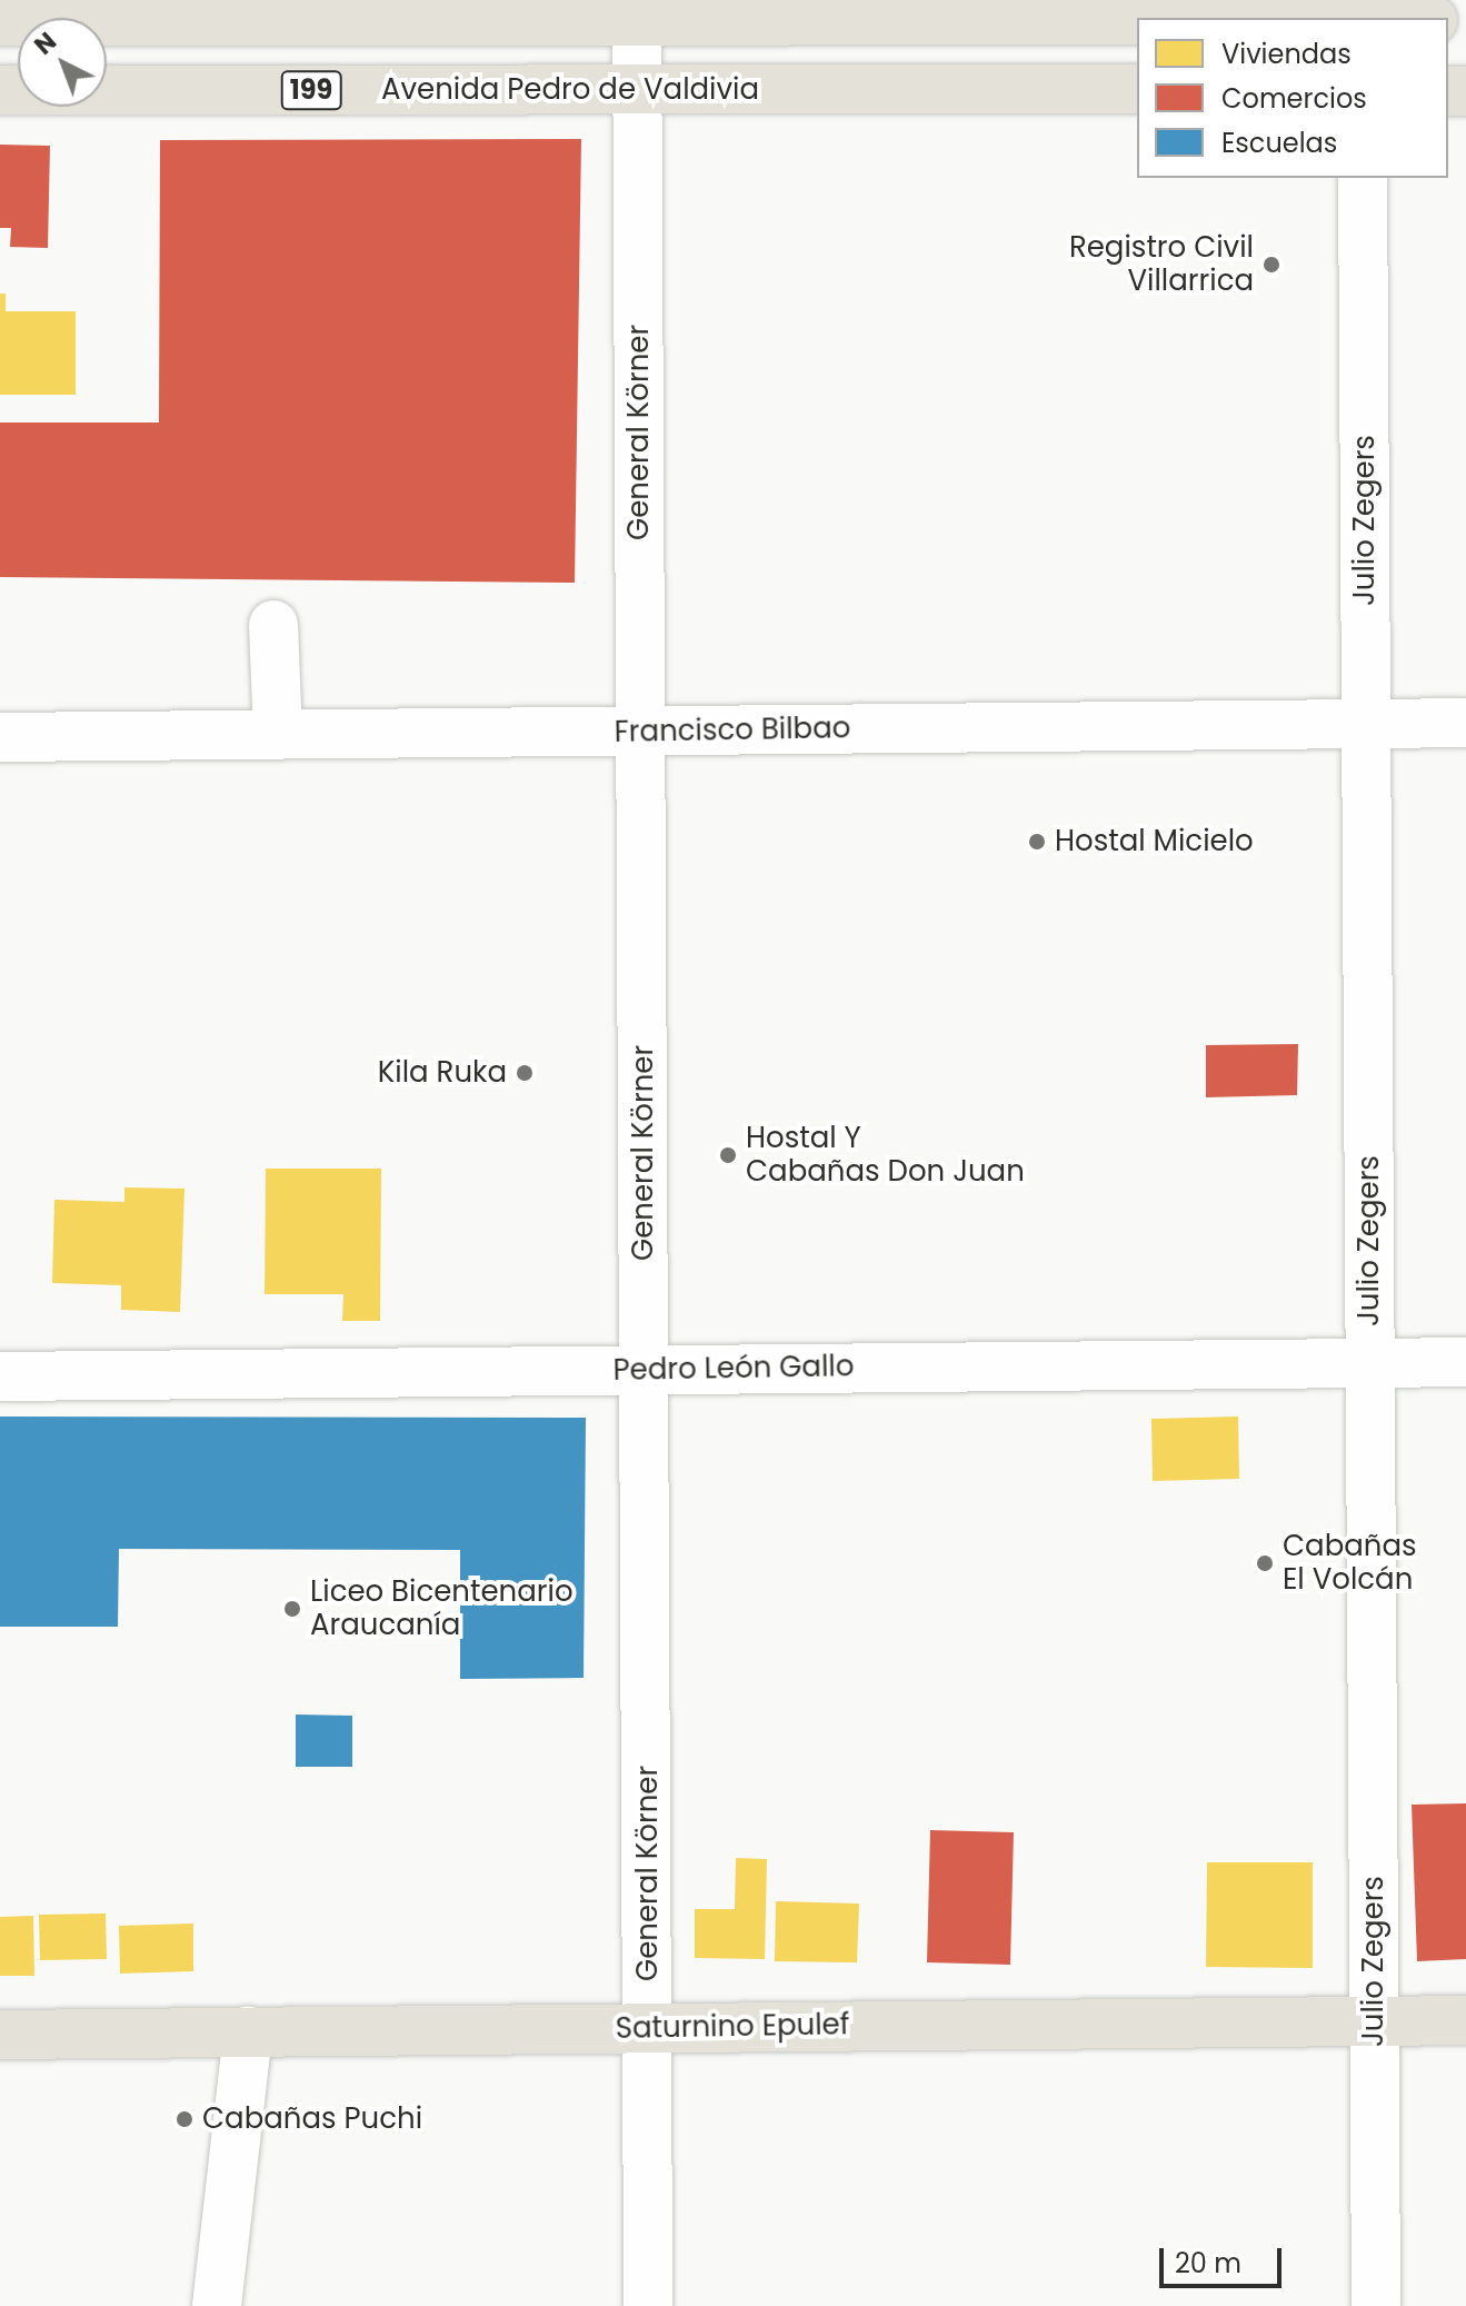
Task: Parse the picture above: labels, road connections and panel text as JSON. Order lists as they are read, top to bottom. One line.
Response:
{"streets":{"main road":["199","Avenida Pedro de Valdivia","Saturnino Epulef"],"street":["General Körner","Julio Zegers","Francisco Bilbao","Pedro León Gallo"]},"crossings":[["Avenida Pedro de Valdivia","General Körner"],["General Körner","Francisco Bilbao"],["General Körner","Pedro León Gallo"],["General Körner","Saturnino Epulef"],["Julio Zegers","Francisco Bilbao"],["Julio Zegers","Pedro León Gallo"],["Julio Zegers","Saturnino Epulef"]],"places":["Registro Civil Villarrica","Hostal Micielo","Kila Ruka","Hostal Y Cabañas Don Juan","Cabañas El Volcán","Liceo Bicentenario Araucanía","Cabañas Puchi"],"legend":["Viviendas","Comercios","Escuelas"],"scale_bar":"20 m","north":"top left"}
